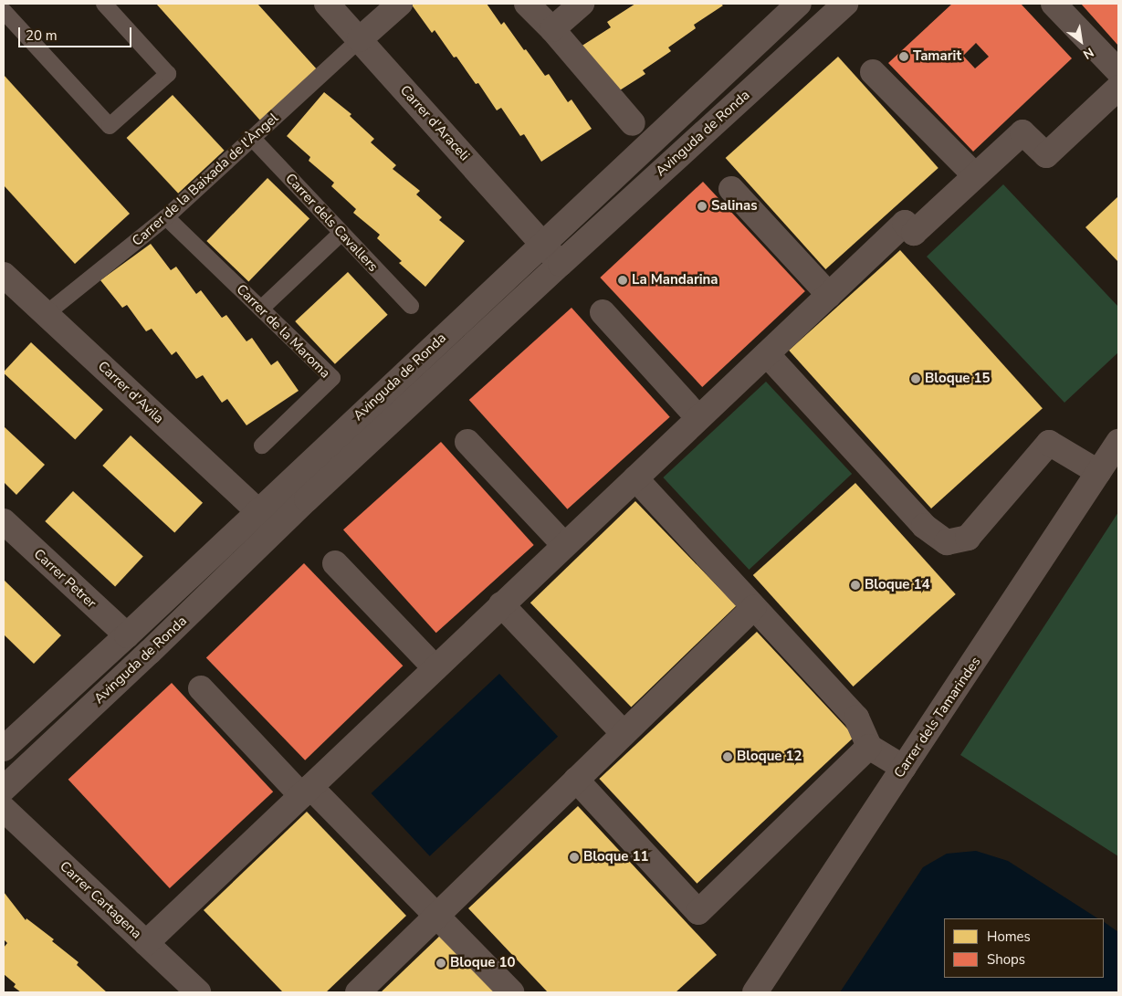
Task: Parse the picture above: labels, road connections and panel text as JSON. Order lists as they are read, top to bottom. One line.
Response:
{"streets":{"street":["Carrer d'Araceli","Avinguda de Ronda","Carrer d'Avila","Carrer Petrer","Carrer dels Tamarindes","Carrer Cartagena"],"lane":["Carrer de la Baixada de l'Àngel","Carrer dels Cavallers","Carrer de la Maroma"]},"crossings":[["Carrer d'Araceli","Avinguda de Ronda"],["Carrer d'Araceli","Carrer de la Baixada de l'Àngel"],["Avinguda de Ronda","Carrer d'Avila"],["Avinguda de Ronda","Carrer Petrer"],["Carrer de la Baixada de l'Àngel","Carrer dels Cavallers"],["Carrer de la Baixada de l'Àngel","Carrer de la Maroma"],["Carrer de la Baixada de l'Àngel","Carrer d'Avila"]],"places":["Tamarit","Salinas","La Mandarina","Bloque 15","Bloque 14","Bloque 12","Bloque 11","Bloque 10"],"legend":["Homes","Shops"],"scale_bar":"20 m","north":"bottom right"}
